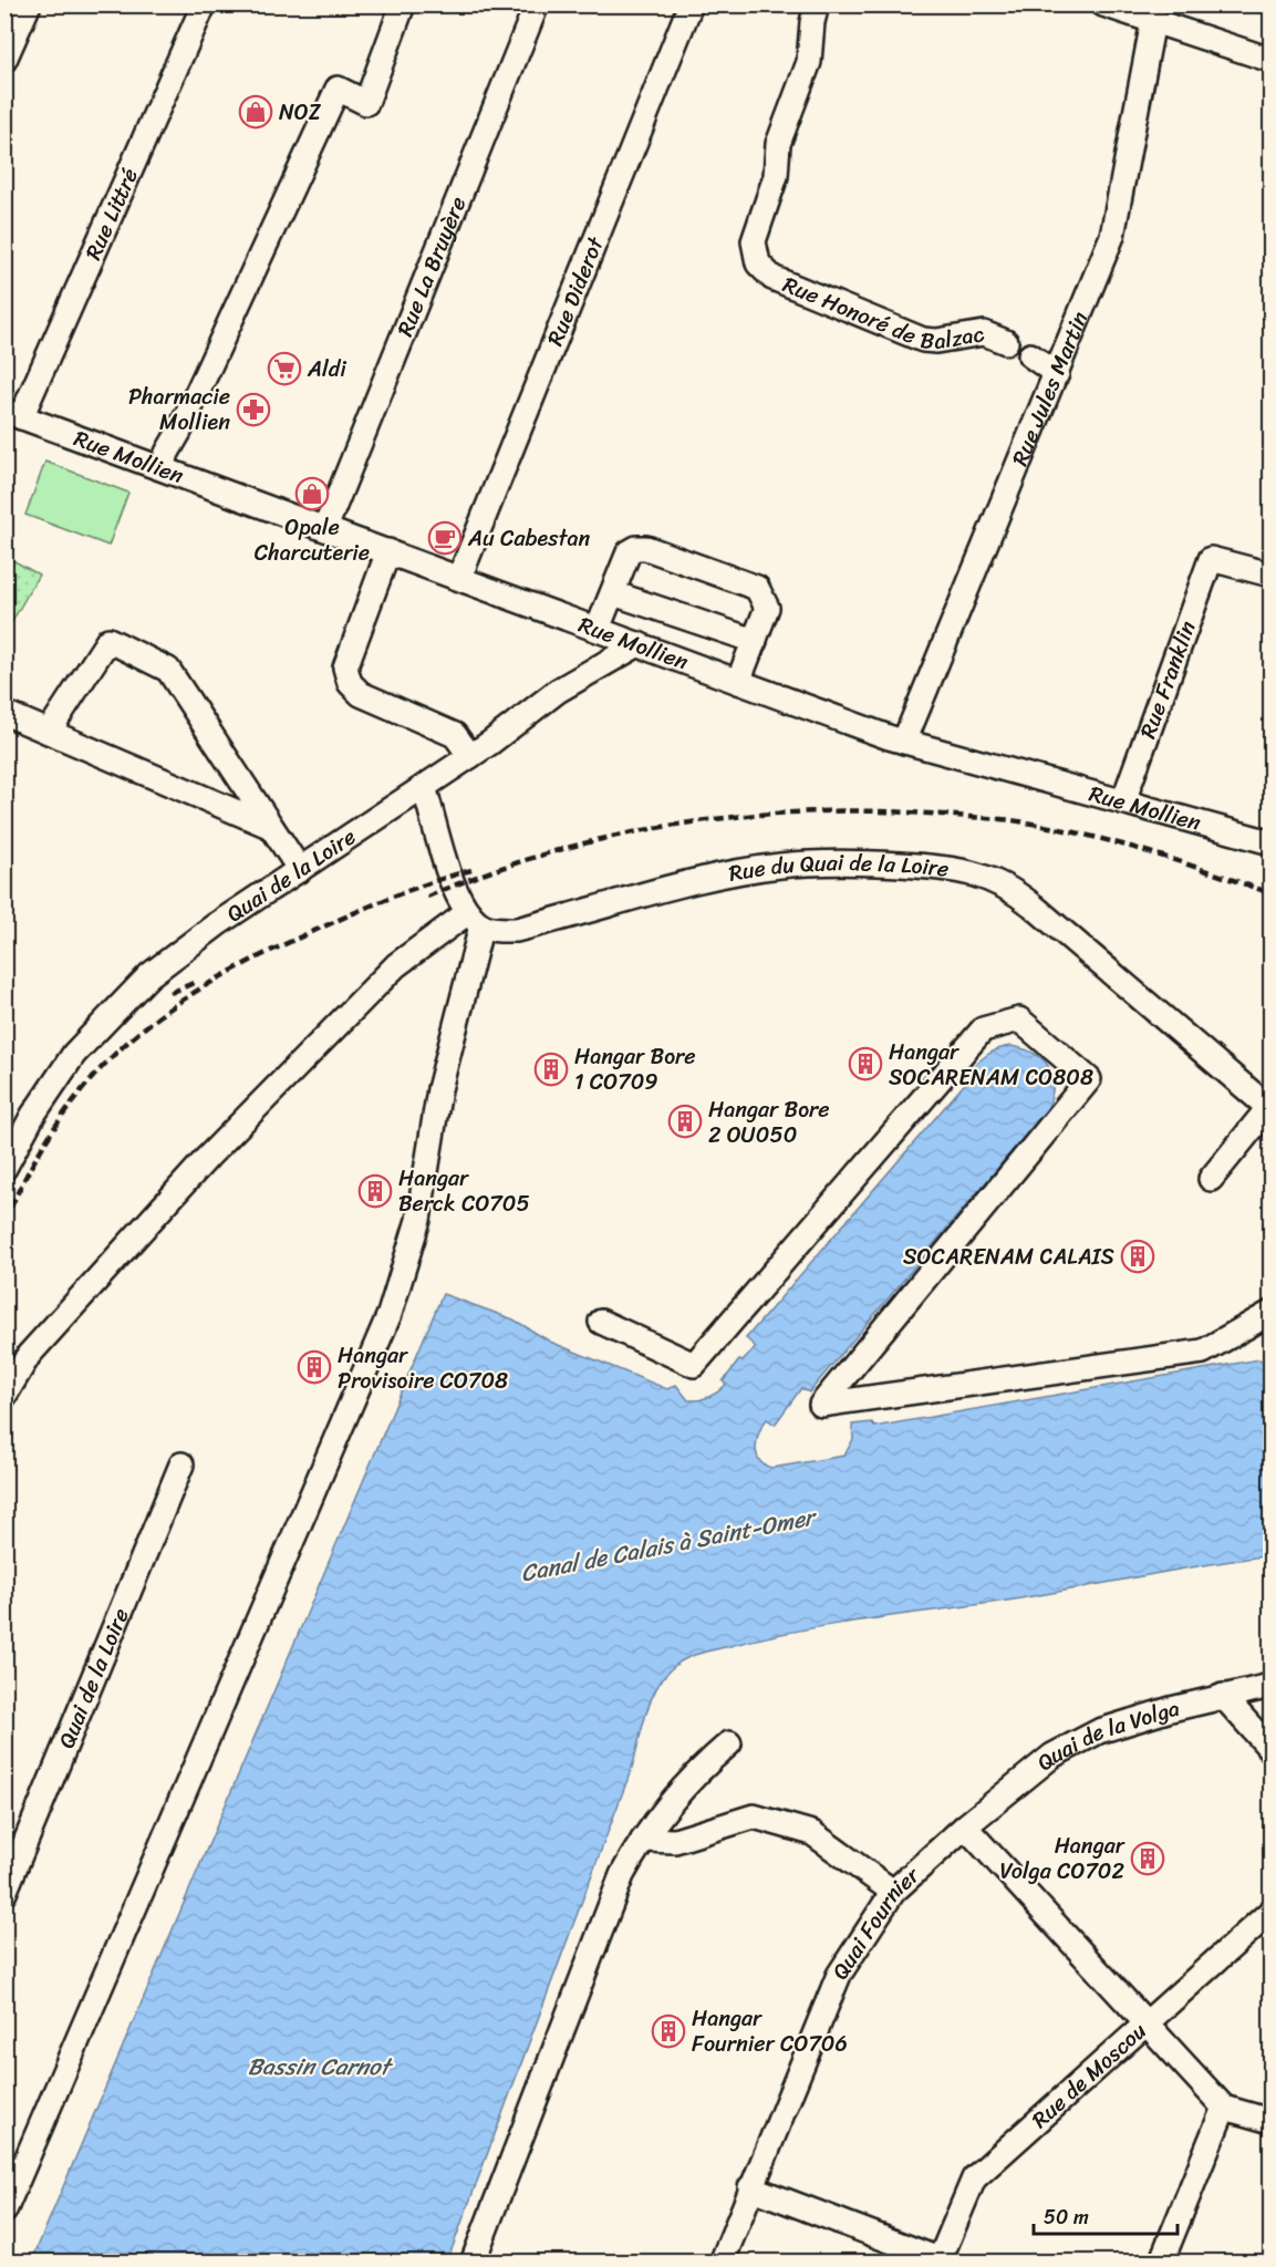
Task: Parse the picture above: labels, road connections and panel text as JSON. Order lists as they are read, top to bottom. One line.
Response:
{"streets":{"street":["Rue Littré","Rue La Bruyère","Rue Diderot","Rue Honoré de Balzac","Rue Jules Martin","Rue Mollien","Rue Franklin","Rue du Quai de la Loire","Quai de la Loire","Quai de la Volga","Quai Fournier","Rue de Moscou"]},"crossings":[["Rue Littré","Rue Mollien"],["Rue La Bruyère","Rue Mollien"],["Rue Diderot","Rue Mollien"],["Rue Jules Martin","Rue Mollien"],["Rue Mollien","Rue Franklin"],["Rue Mollien","Quai de la Loire"],["Quai de la Volga","Quai Fournier"]],"water":["Canal de Calais à Saint-Omer","Bassin Carnot"],"places":{"shop":["NOZ","Opale Charcuterie"],"supermarket":["Aldi"],"pharmacy":["Pharmacie Mollien"],"cafe":["Au Cabestan"],"building":["Hangar SOCARENAM CO808","Hangar Bore 1 CO709","Hangar Bore 2 OU050","Hangar Berck CO705","SOCARENAM CALAIS","Hangar Provisoire CO708","Hangar Volga CO702","Hangar Fournier CO706"]},"scale_bar":"50 m"}
